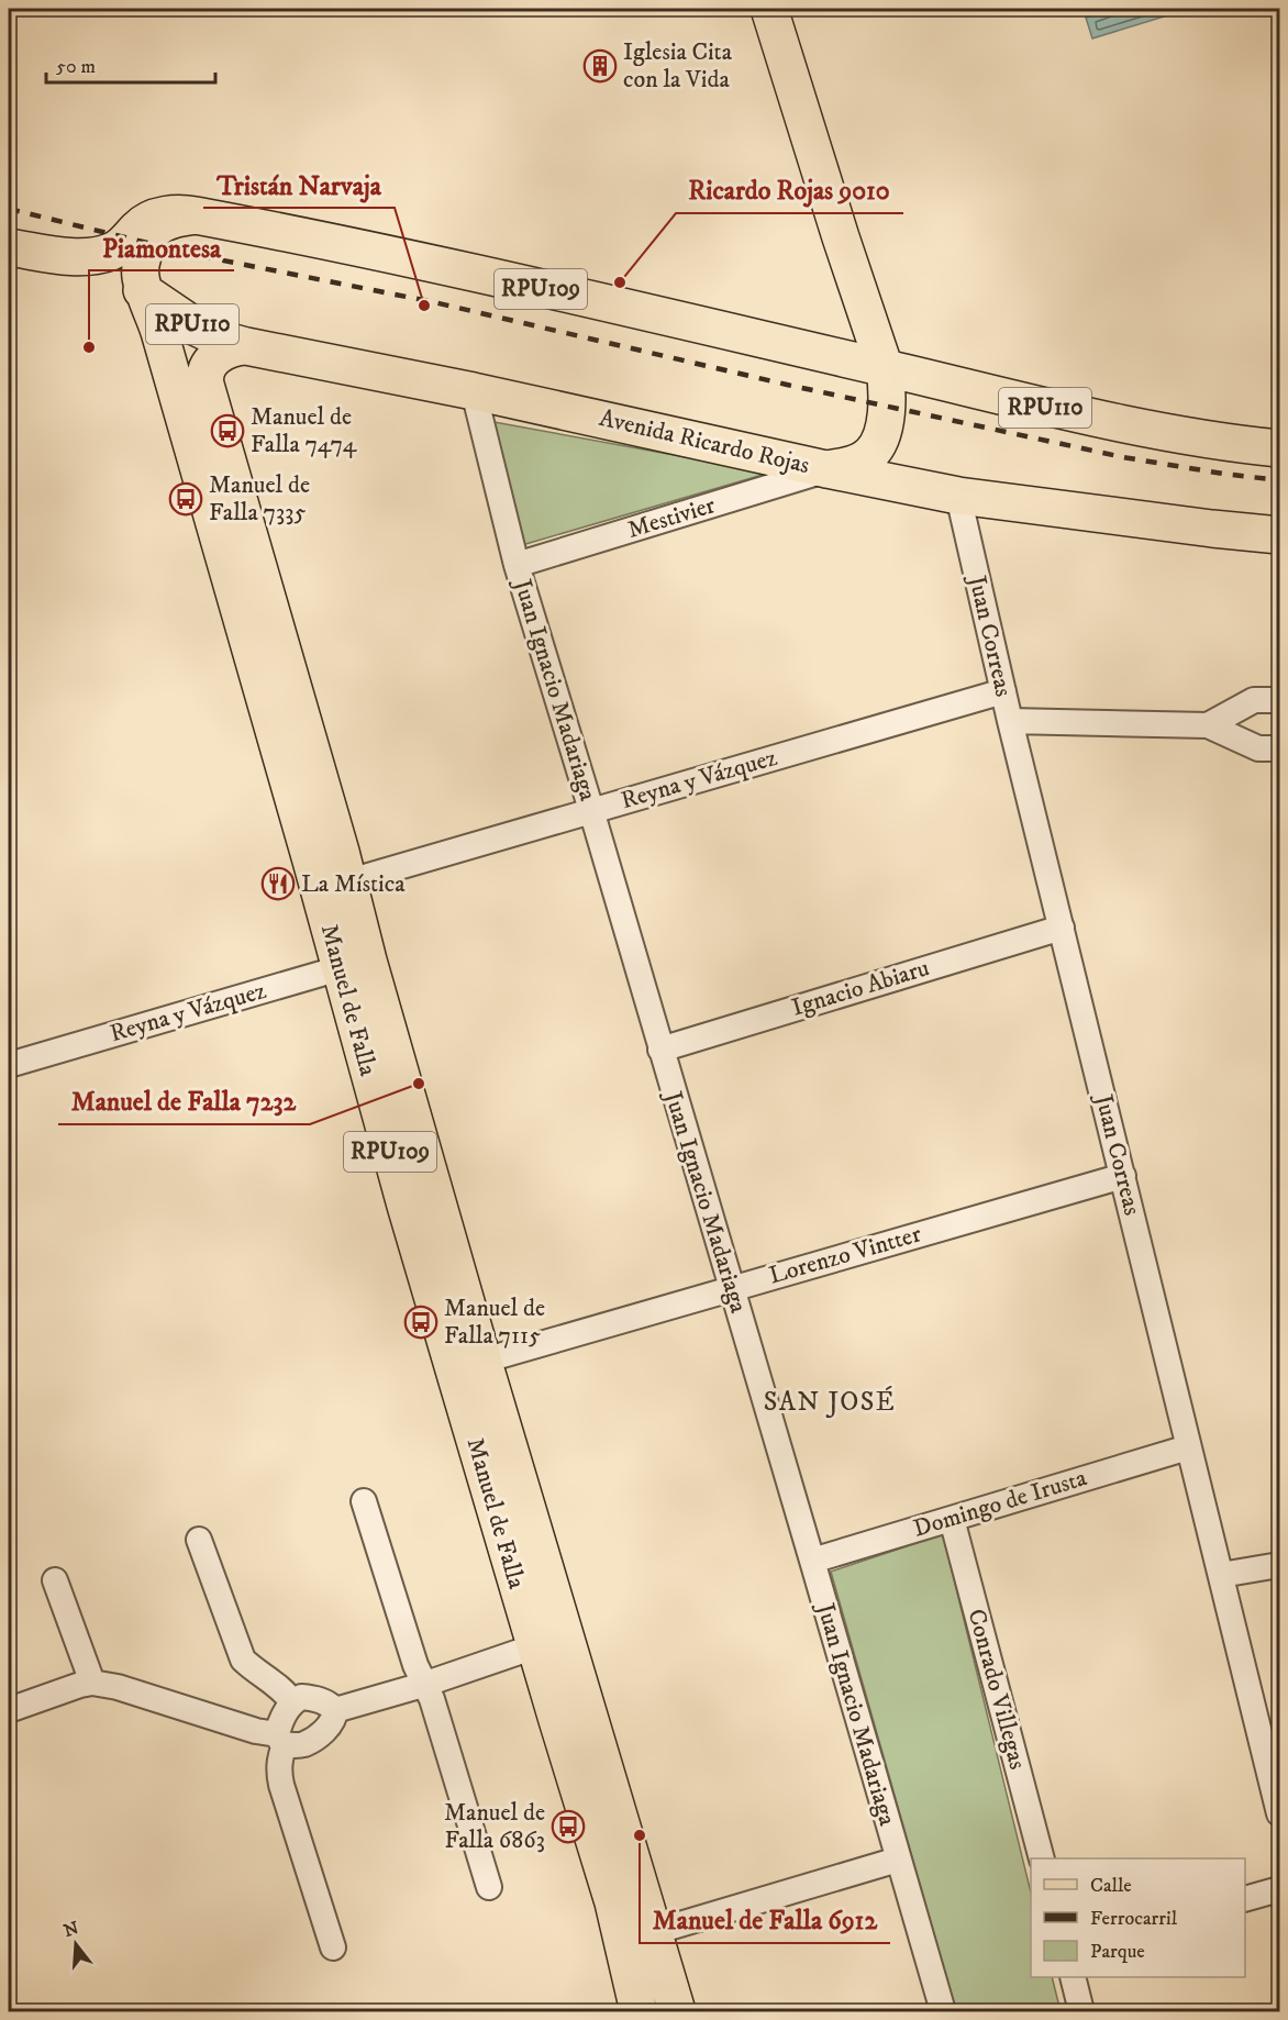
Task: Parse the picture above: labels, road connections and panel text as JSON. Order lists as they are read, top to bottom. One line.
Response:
{"streets":{"main road":["RPU109","RPU110","Avenida Ricardo Rojas","Manuel de Falla"],"street":["Mestivier","Juan Correas","Juan Ignacio Madariaga","Reyna y Vázquez","Ignacio Abiaru","Lorenzo Vintter","Domingo de Irusta","Conrado Villegas"]},"crossings":[["Avenida Ricardo Rojas","Mestivier"],["Avenida Ricardo Rojas","Juan Correas"],["Avenida Ricardo Rojas","Juan Ignacio Madariaga"],["Avenida Ricardo Rojas","Manuel de Falla"],["Mestivier","Juan Ignacio Madariaga"],["Juan Correas","Reyna y Vázquez"],["Juan Correas","Ignacio Abiaru"],["Juan Correas","Lorenzo Vintter"],["Juan Correas","Domingo de Irusta"],["Juan Ignacio Madariaga","Reyna y Vázquez"],["Juan Ignacio Madariaga","Ignacio Abiaru"],["Juan Ignacio Madariaga","Lorenzo Vintter"],["Juan Ignacio Madariaga","Domingo de Irusta"],["Reyna y Vázquez","Manuel de Falla"],["Manuel de Falla","Lorenzo Vintter"],["Domingo de Irusta","Conrado Villegas"]],"districts":["SAN JOSÉ"],"places":{"building":["Iglesia Cita con la Vida"],"other":["Ricardo Rojas 9010","Tristán Narvaja","Piamontesa","Manuel de Falla 7232","Manuel de Falla 6912"],"bus stop":["Manuel de Falla 7474","Manuel de Falla 7335","Manuel de Falla 7115","Manuel de Falla 6863"],"restaurant":["La Mística"]},"legend":["Calle","Ferrocarril","Parque"],"scale_bar":"50 m","north":"top"}
